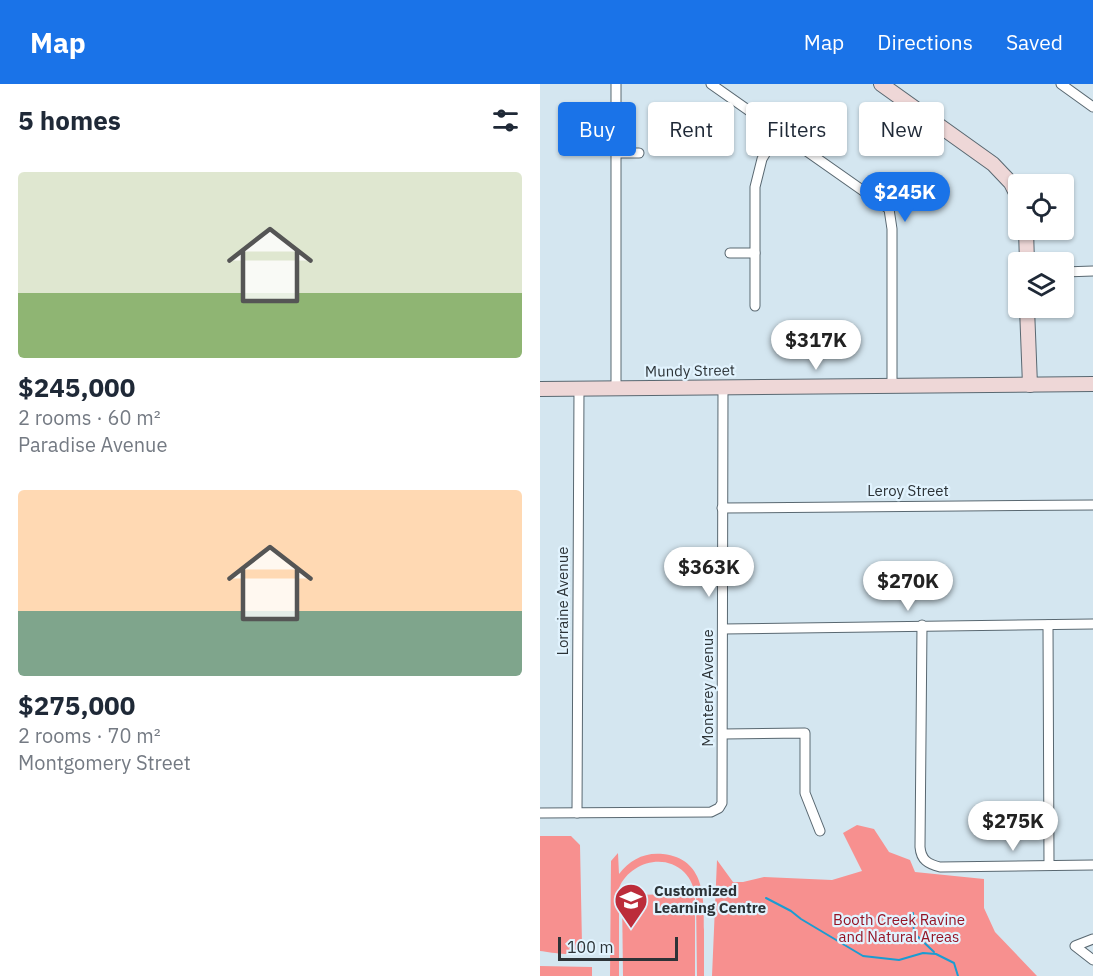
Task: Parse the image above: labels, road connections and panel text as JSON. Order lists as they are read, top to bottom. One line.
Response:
{"streets":{"street":["Mundy Street","Leroy Street","Lorraine Avenue","Monterey Avenue"]},"crossings":[["Mundy Street","Lorraine Avenue"],["Mundy Street","Monterey Avenue"],["Leroy Street","Monterey Avenue"],["Lorraine Avenue","Monterey Avenue"]],"parks":["Booth Creek Ravine and Natural Areas"],"places":{"school or university":["Customized Learning Centre"]},"scale_bar":"100 m","page":{"header":"Map","nav":["Map","Directions","Saved"],"heading":"5 homes","chip":["Buy","Rent","Filters","New"],"list":[{"name":"$245,000","note":"2 rooms · 60 m² · Paradise Avenue"},{"name":"$275,000","note":"2 rooms · 70 m² · Montgomery Street"}],"price":["$245K","$317K","$363K","$270K","$275K"],"scale":"100 m"}}
